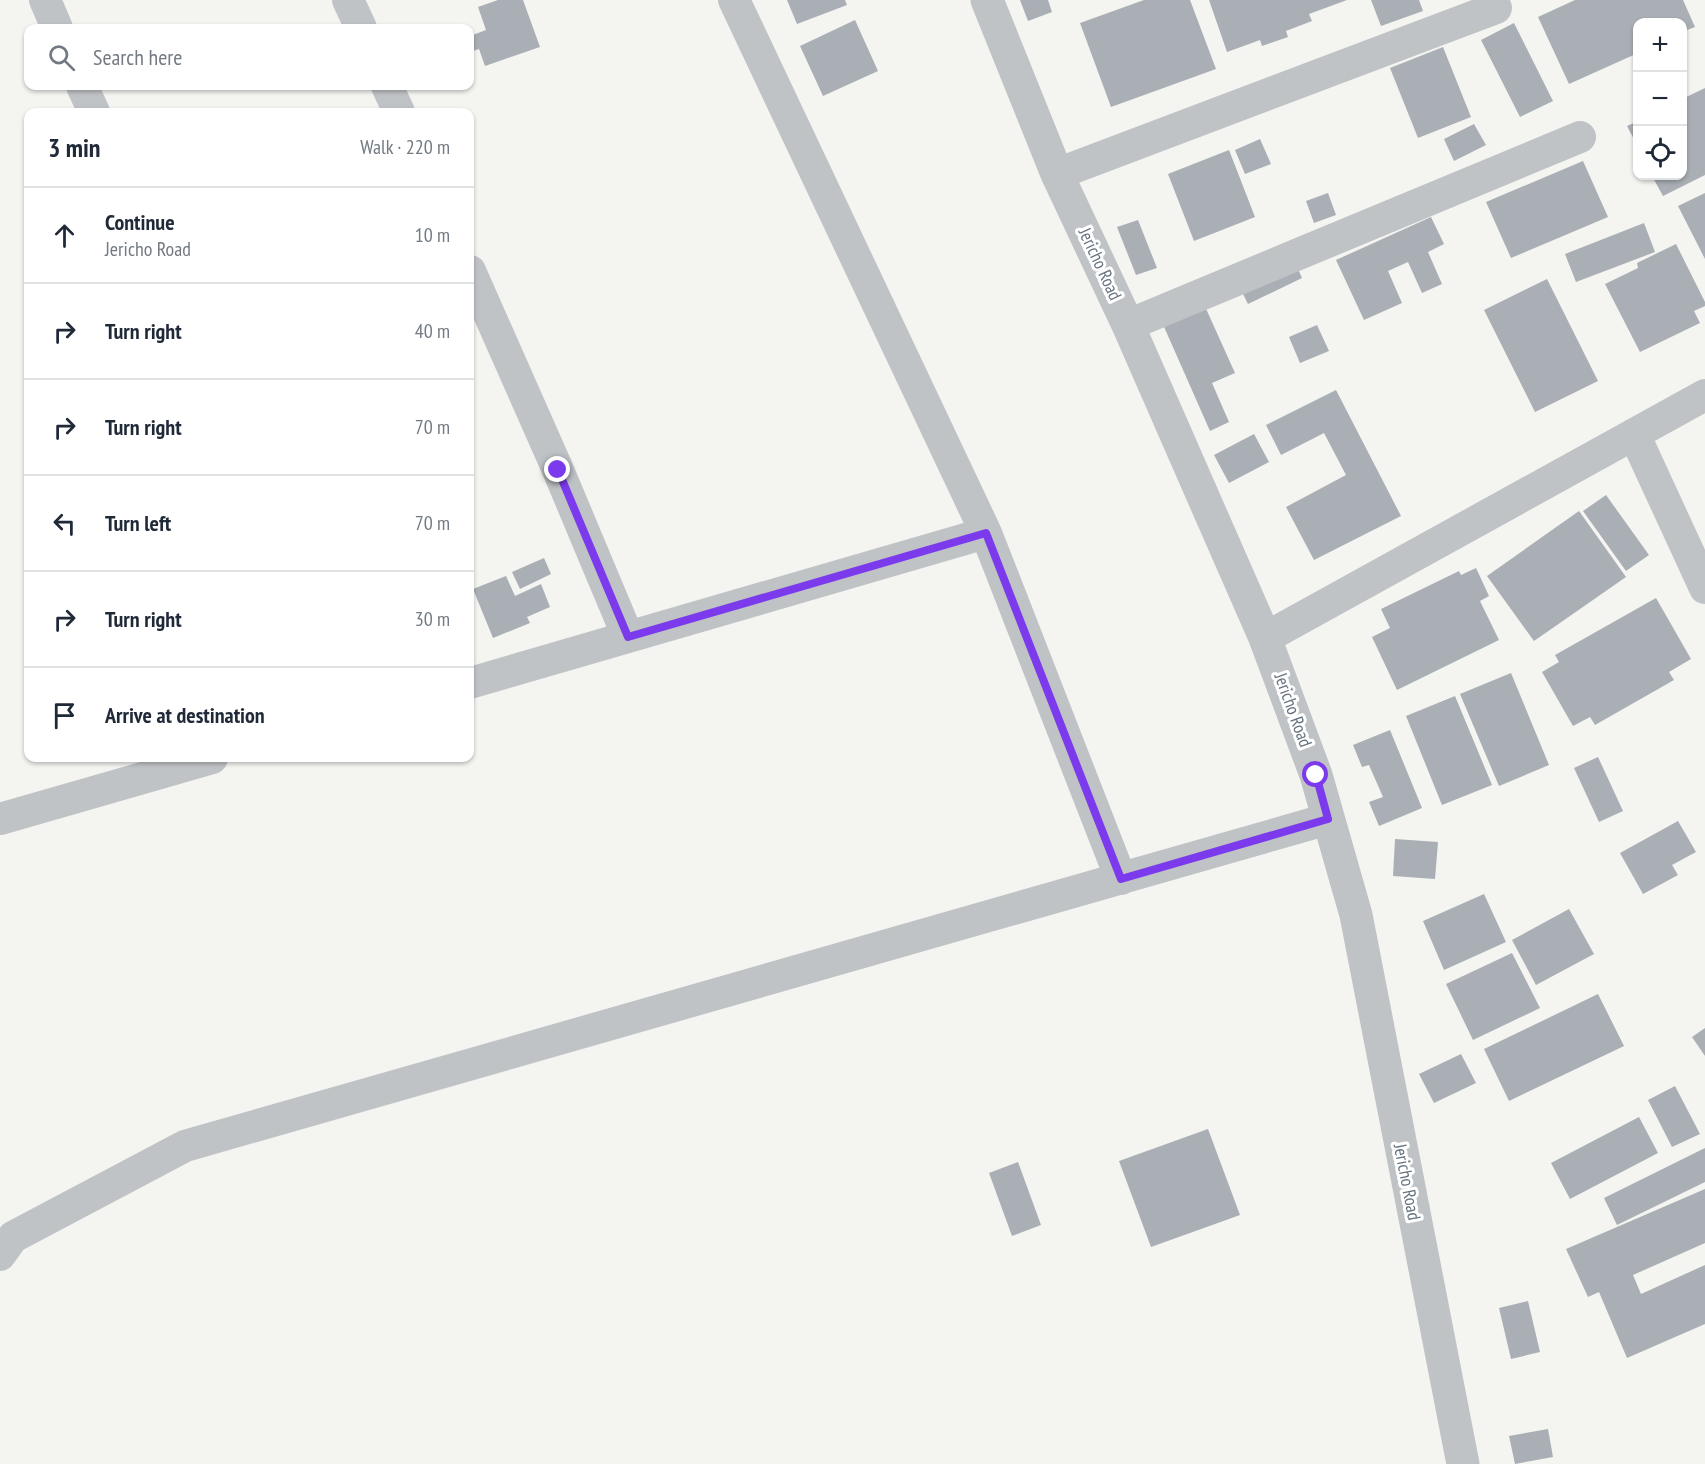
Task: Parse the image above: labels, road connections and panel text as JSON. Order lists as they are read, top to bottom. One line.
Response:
{"streets":{"street":["Jericho Road"]},"page":{"map_buttons":["+","−"],"search":"Search here","heading":["3 min","Walk · 220 m"],"list":[["Continue","Jericho Road","10 m"],["Turn right","40 m"],["Turn right","70 m"],["Turn left","70 m"],["Turn right","30 m"],"Arrive at destination"]}}
